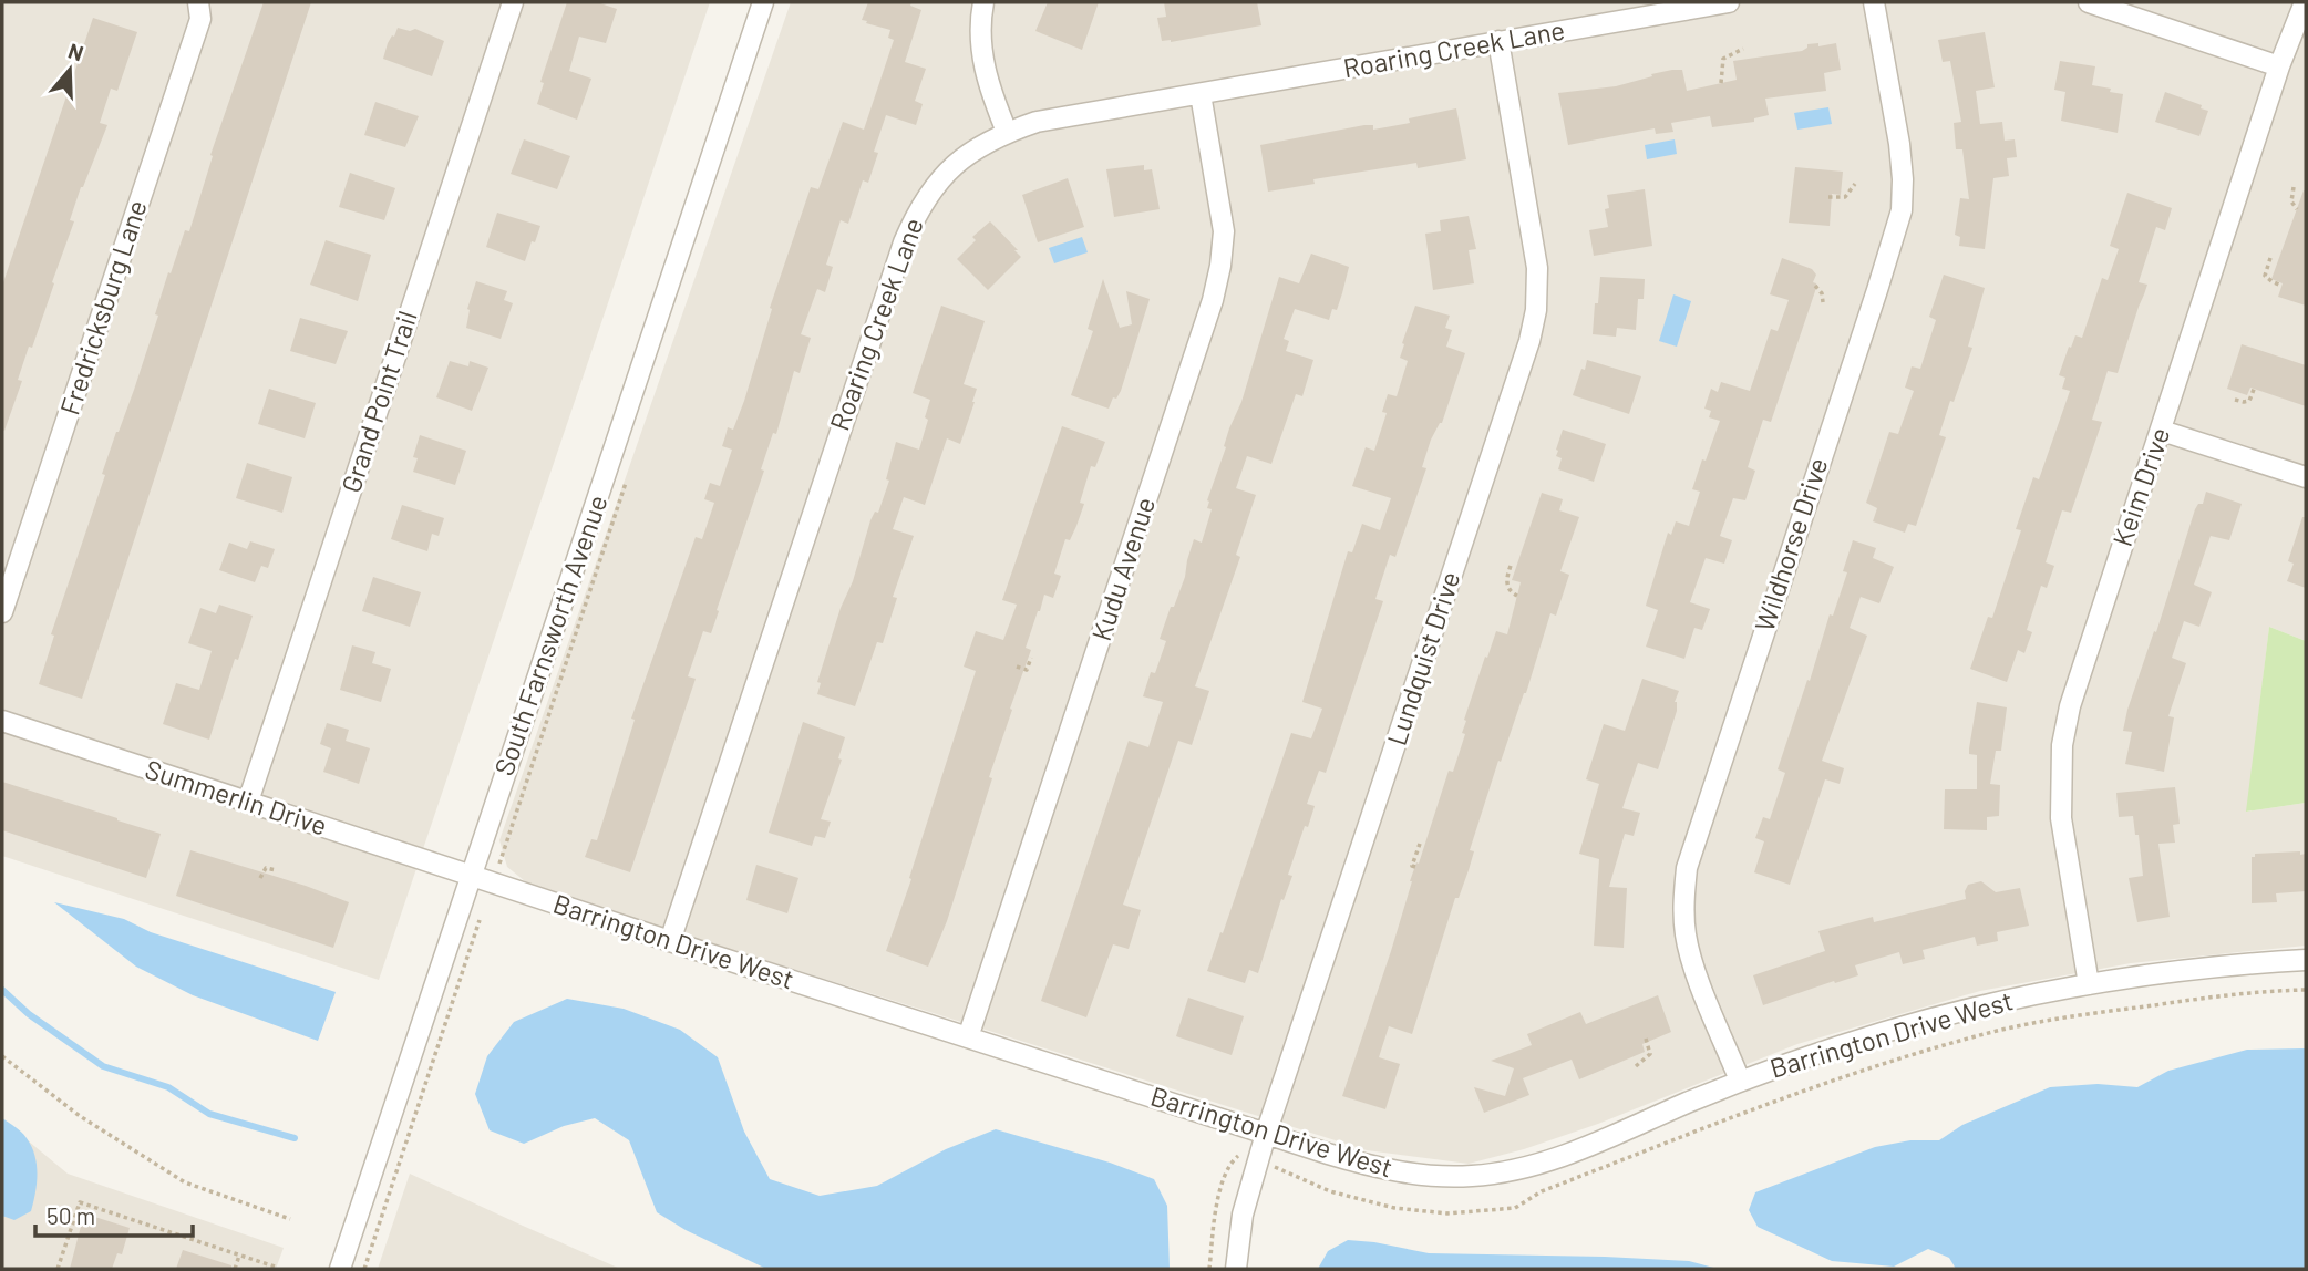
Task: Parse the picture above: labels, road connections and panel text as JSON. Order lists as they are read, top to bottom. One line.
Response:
{"streets":{"street":["Roaring Creek Lane","Fredricksburg Lane","Grand Point Trail","Keim Drive","Wildhorse Drive","Kudu Avenue","South Farnsworth Avenue","Lundquist Drive","Summerlin Drive","Barrington Drive West"]},"crossings":[["Roaring Creek Lane","Kudu Avenue"],["Roaring Creek Lane","Lundquist Drive"],["Roaring Creek Lane","Barrington Drive West"],["Grand Point Trail","Summerlin Drive"],["Keim Drive","Barrington Drive West"],["Wildhorse Drive","Barrington Drive West"],["Kudu Avenue","Barrington Drive West"],["South Farnsworth Avenue","Summerlin Drive"],["South Farnsworth Avenue","Barrington Drive West"],["Lundquist Drive","Barrington Drive West"],["Summerlin Drive","Barrington Drive West"]],"scale_bar":"50 m","north":"top"}
